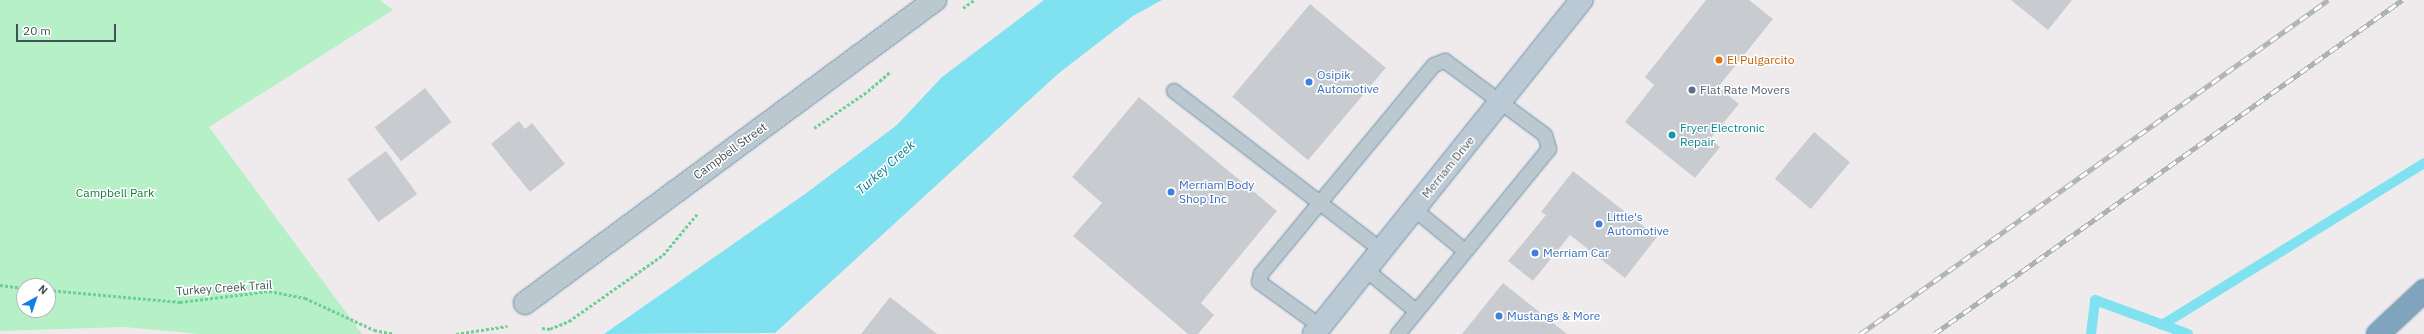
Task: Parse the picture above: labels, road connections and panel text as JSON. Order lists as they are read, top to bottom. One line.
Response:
{"streets":{"main road":["Merriam Drive"],"street":["Campbell Street"],"path":["Turkey Creek Trail"]},"water":["Turkey Creek"],"parks":["Campbell Park"],"places":["El Pulgarcito","Osipik Automotive","Flat Rate Movers","Fryer Electronic Repair","Merriam Body Shop Inc","Little's Automotive","Merriam Car","Mustangs & More"],"scale_bar":"20 m","north":"top right"}
